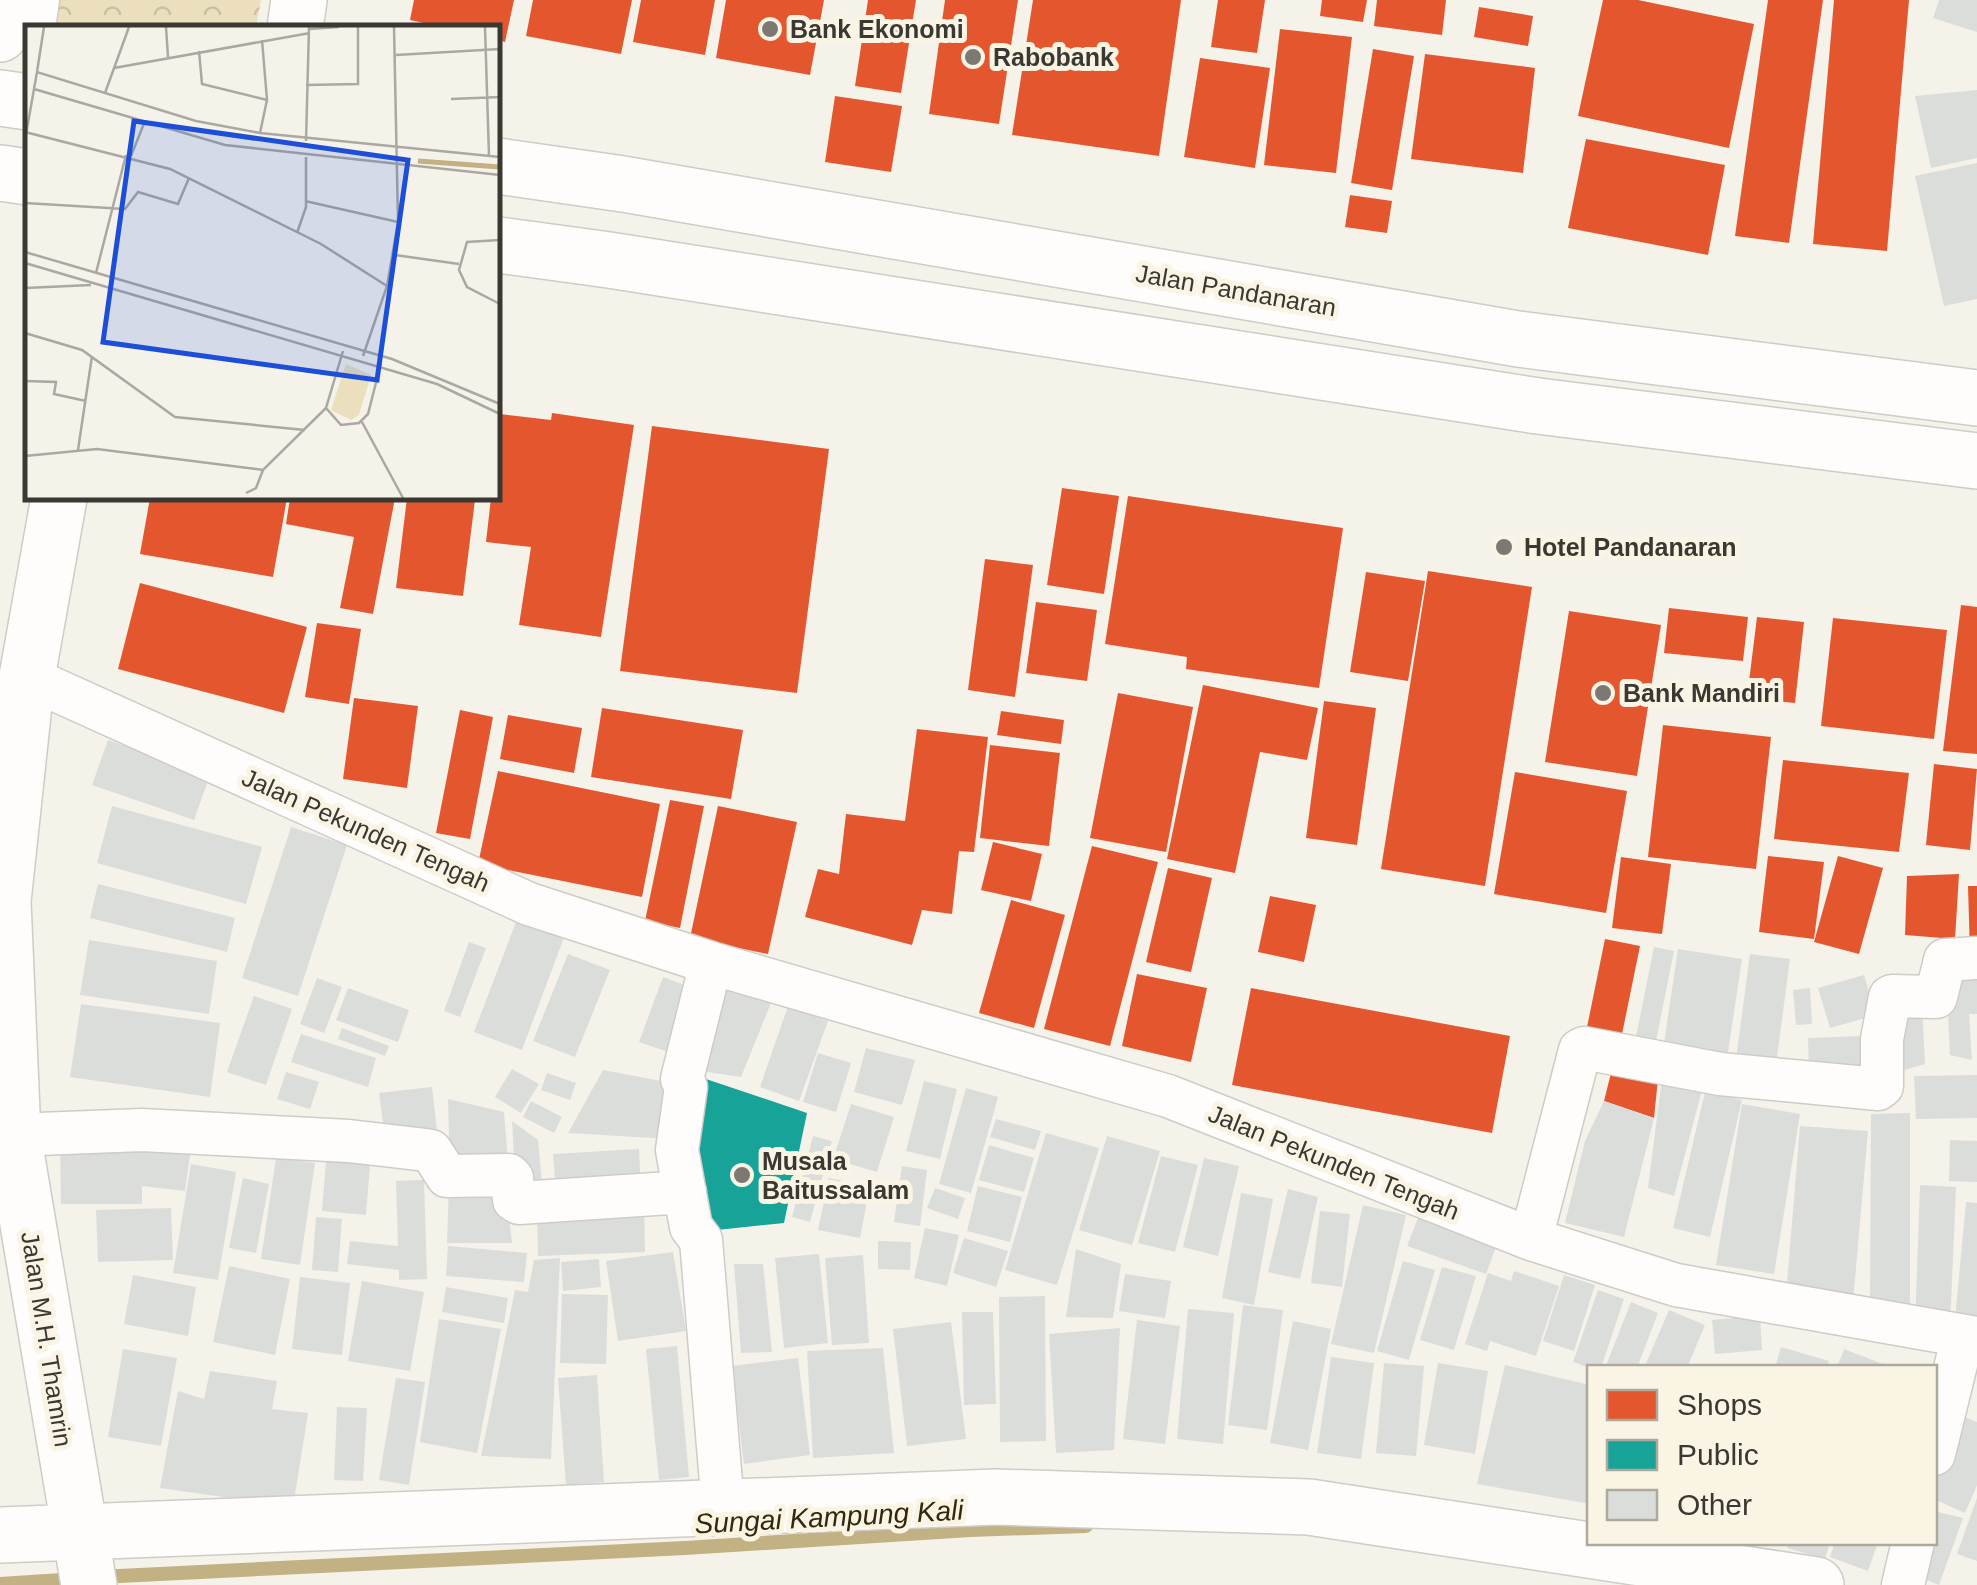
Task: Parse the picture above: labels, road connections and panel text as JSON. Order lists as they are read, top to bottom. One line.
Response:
{"streets":{"main road":["Jalan Pandanaran","Jalan M.H. Thamrin"],"street":["Jalan Pekunden Tengah"]},"crossings":[["Jalan Pekunden Tengah","Jalan M.H. Thamrin"]],"water":["Sungai Kampung Kali"],"places":["Bank Ekonomi","Rabobank","Hotel Pandanaran","Bank Mandiri","Musala Baitussalam"],"legend":["Shops","Public","Other"]}
